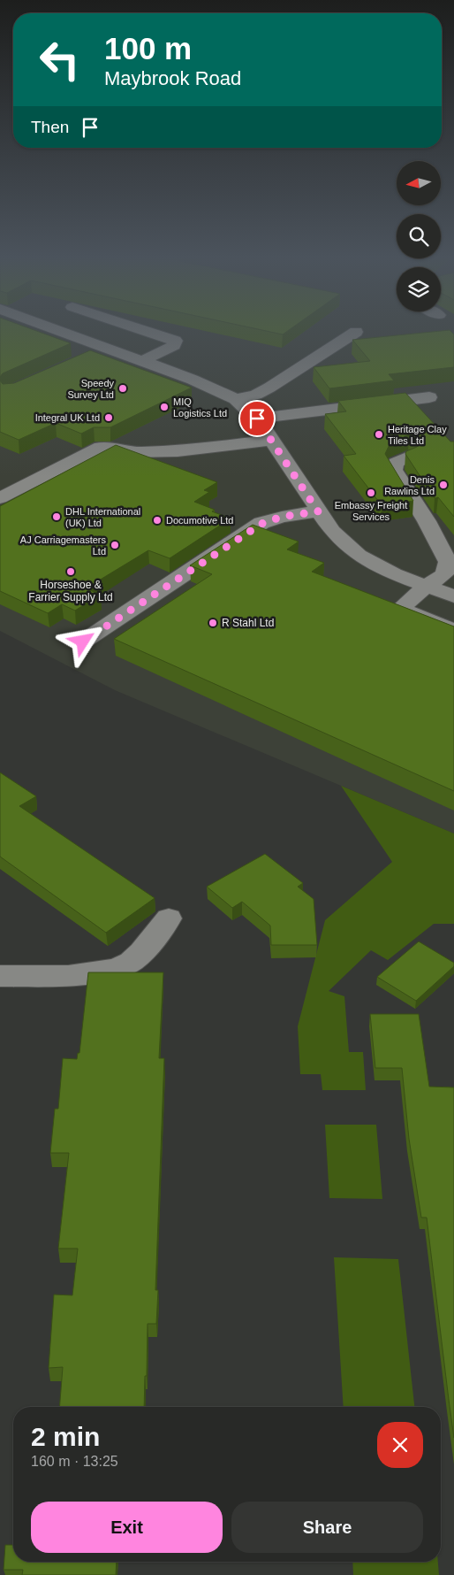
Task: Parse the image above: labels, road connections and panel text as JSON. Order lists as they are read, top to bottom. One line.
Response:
{"places":["Speedy Survey Ltd","MIQ Logistics Ltd","Integral UK Ltd","Heritage Clay Tiles Ltd","Denis Rawlins Ltd","Embassy Freight Services","DHL International (UK) Ltd","Documotive Ltd","AJ Carriagemasters Ltd","Horseshoe & Farrier Supply Ltd","R Stahl Ltd"],"north":"left","page":{"turn":["100 m","Maybrook Road"],"then":"Then","heading":["2 min","160 m · 13:25"],"buttons":["Exit","Share"]}}
